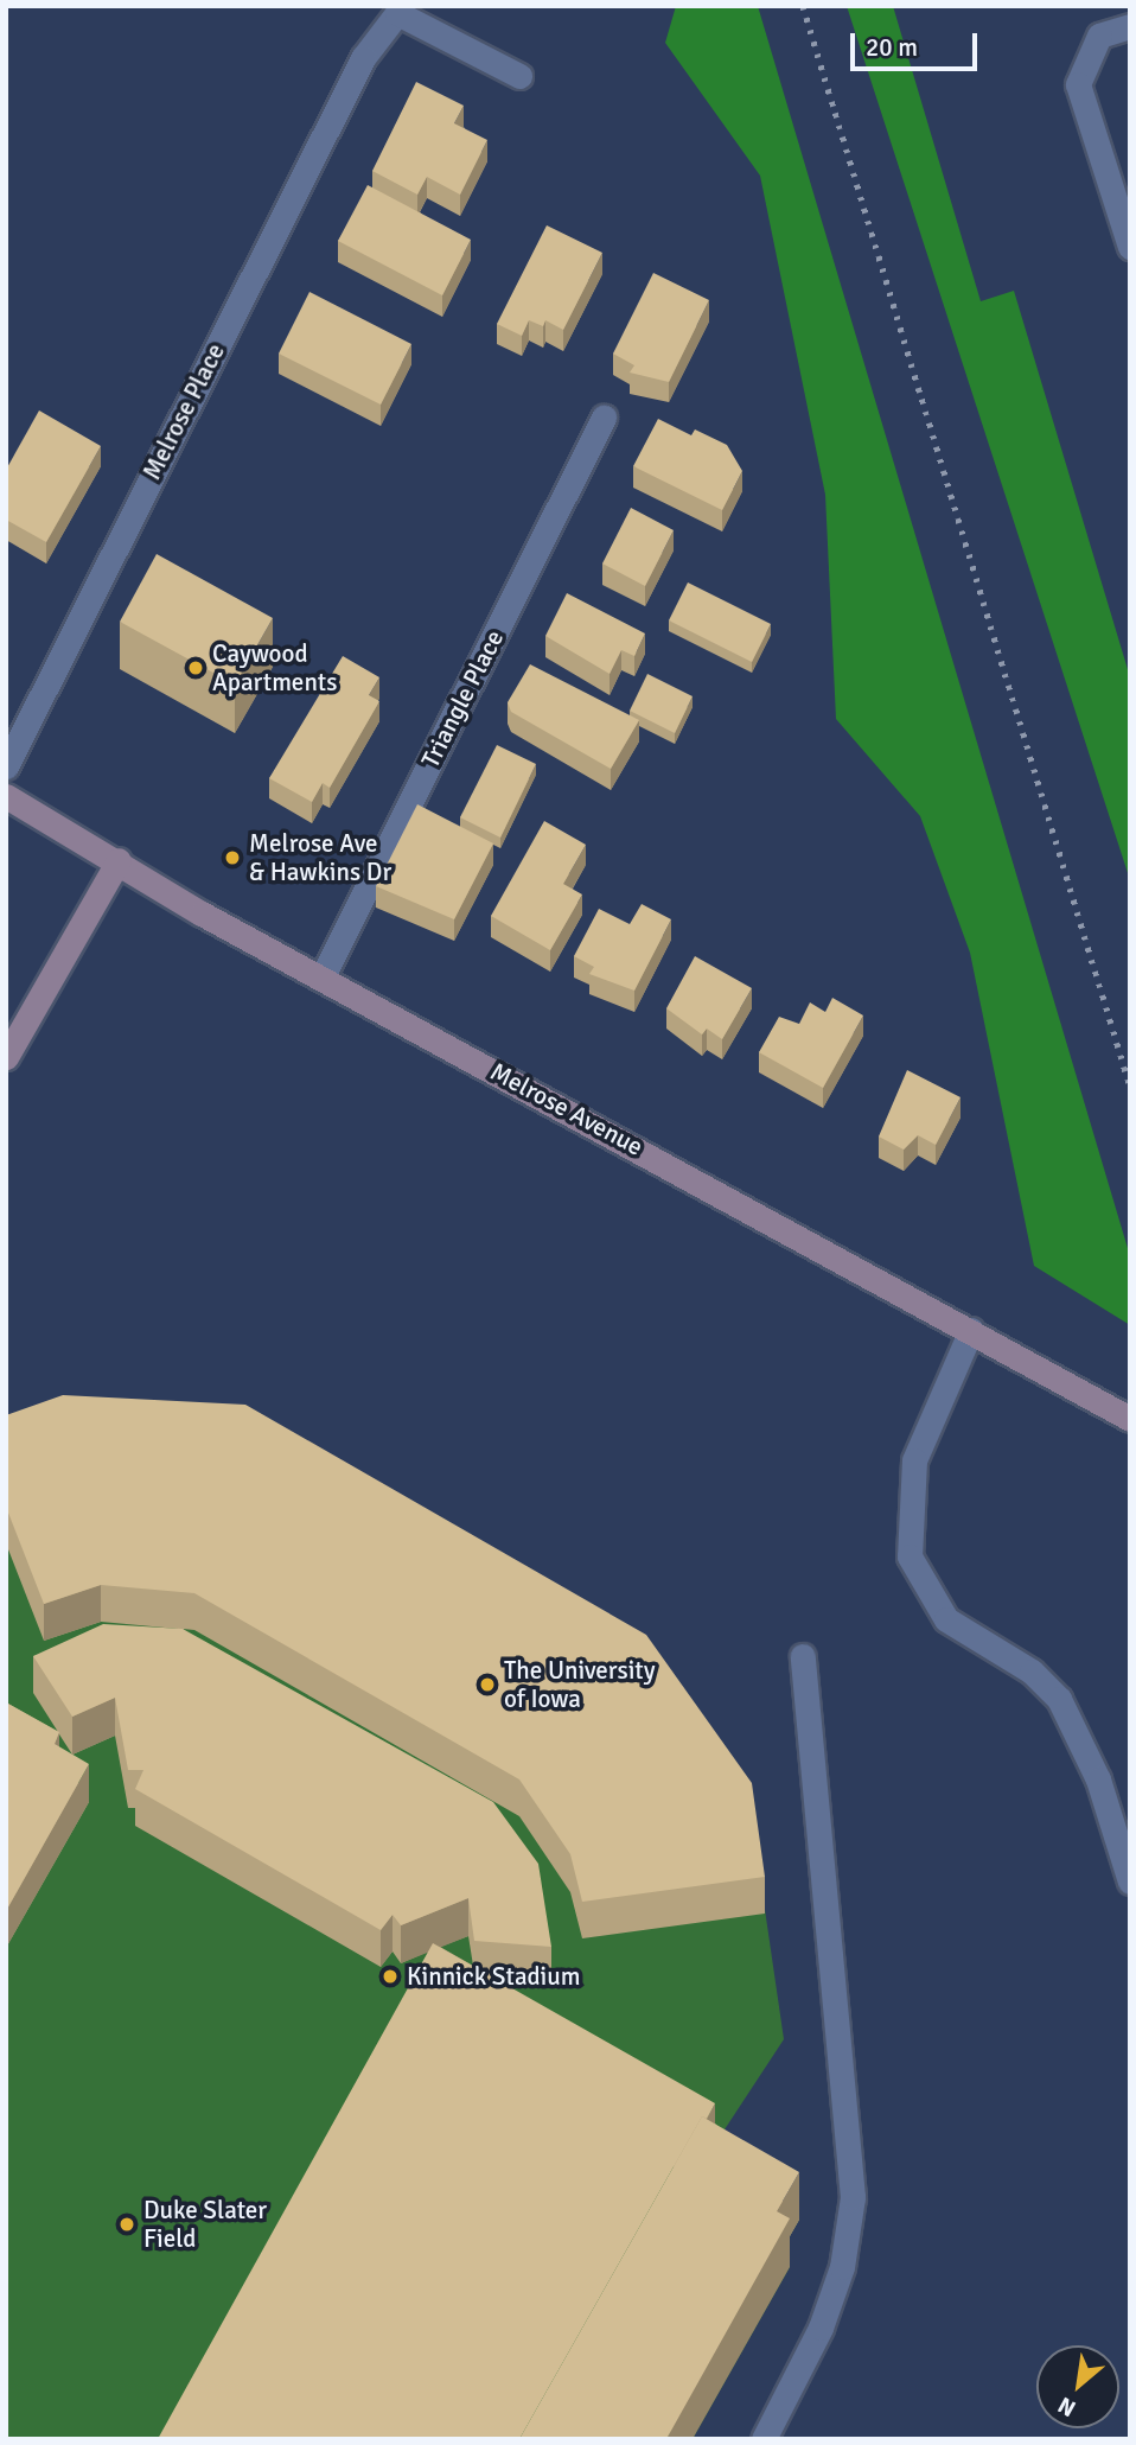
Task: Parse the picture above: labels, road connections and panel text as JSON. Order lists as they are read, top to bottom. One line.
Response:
{"streets":{"main road":["Melrose Avenue"],"street":["Melrose Place","Triangle Place"]},"crossings":[["Triangle Place","Melrose Avenue"]],"places":["Caywood Apartments","Melrose Ave & Hawkins Dr","The University of Iowa","Kinnick Stadium","Duke Slater Field"],"scale_bar":"20 m","north":"bottom left"}
